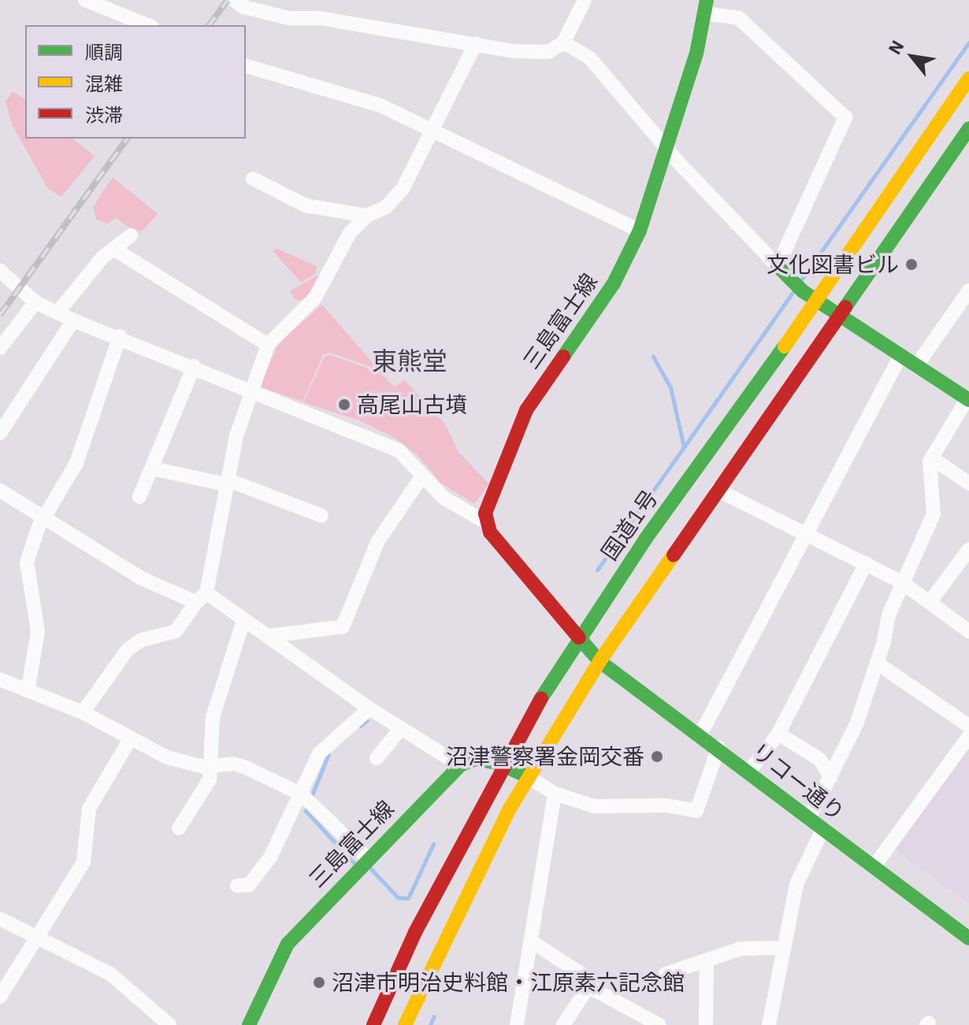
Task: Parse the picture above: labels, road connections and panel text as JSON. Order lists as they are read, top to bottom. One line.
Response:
{"streets":{"main road":["三島富士線","国道1号","リコー通り"]},"crossings":[["国道1号","リコー通り"]],"districts":["東熊堂"],"places":["文化図書ビル","高尾山古墳","沼津警察署金岡交番","沼津市明治史料館・江原素六記念館"],"legend":["順調","混雑","渋滞"],"north":"top left"}
